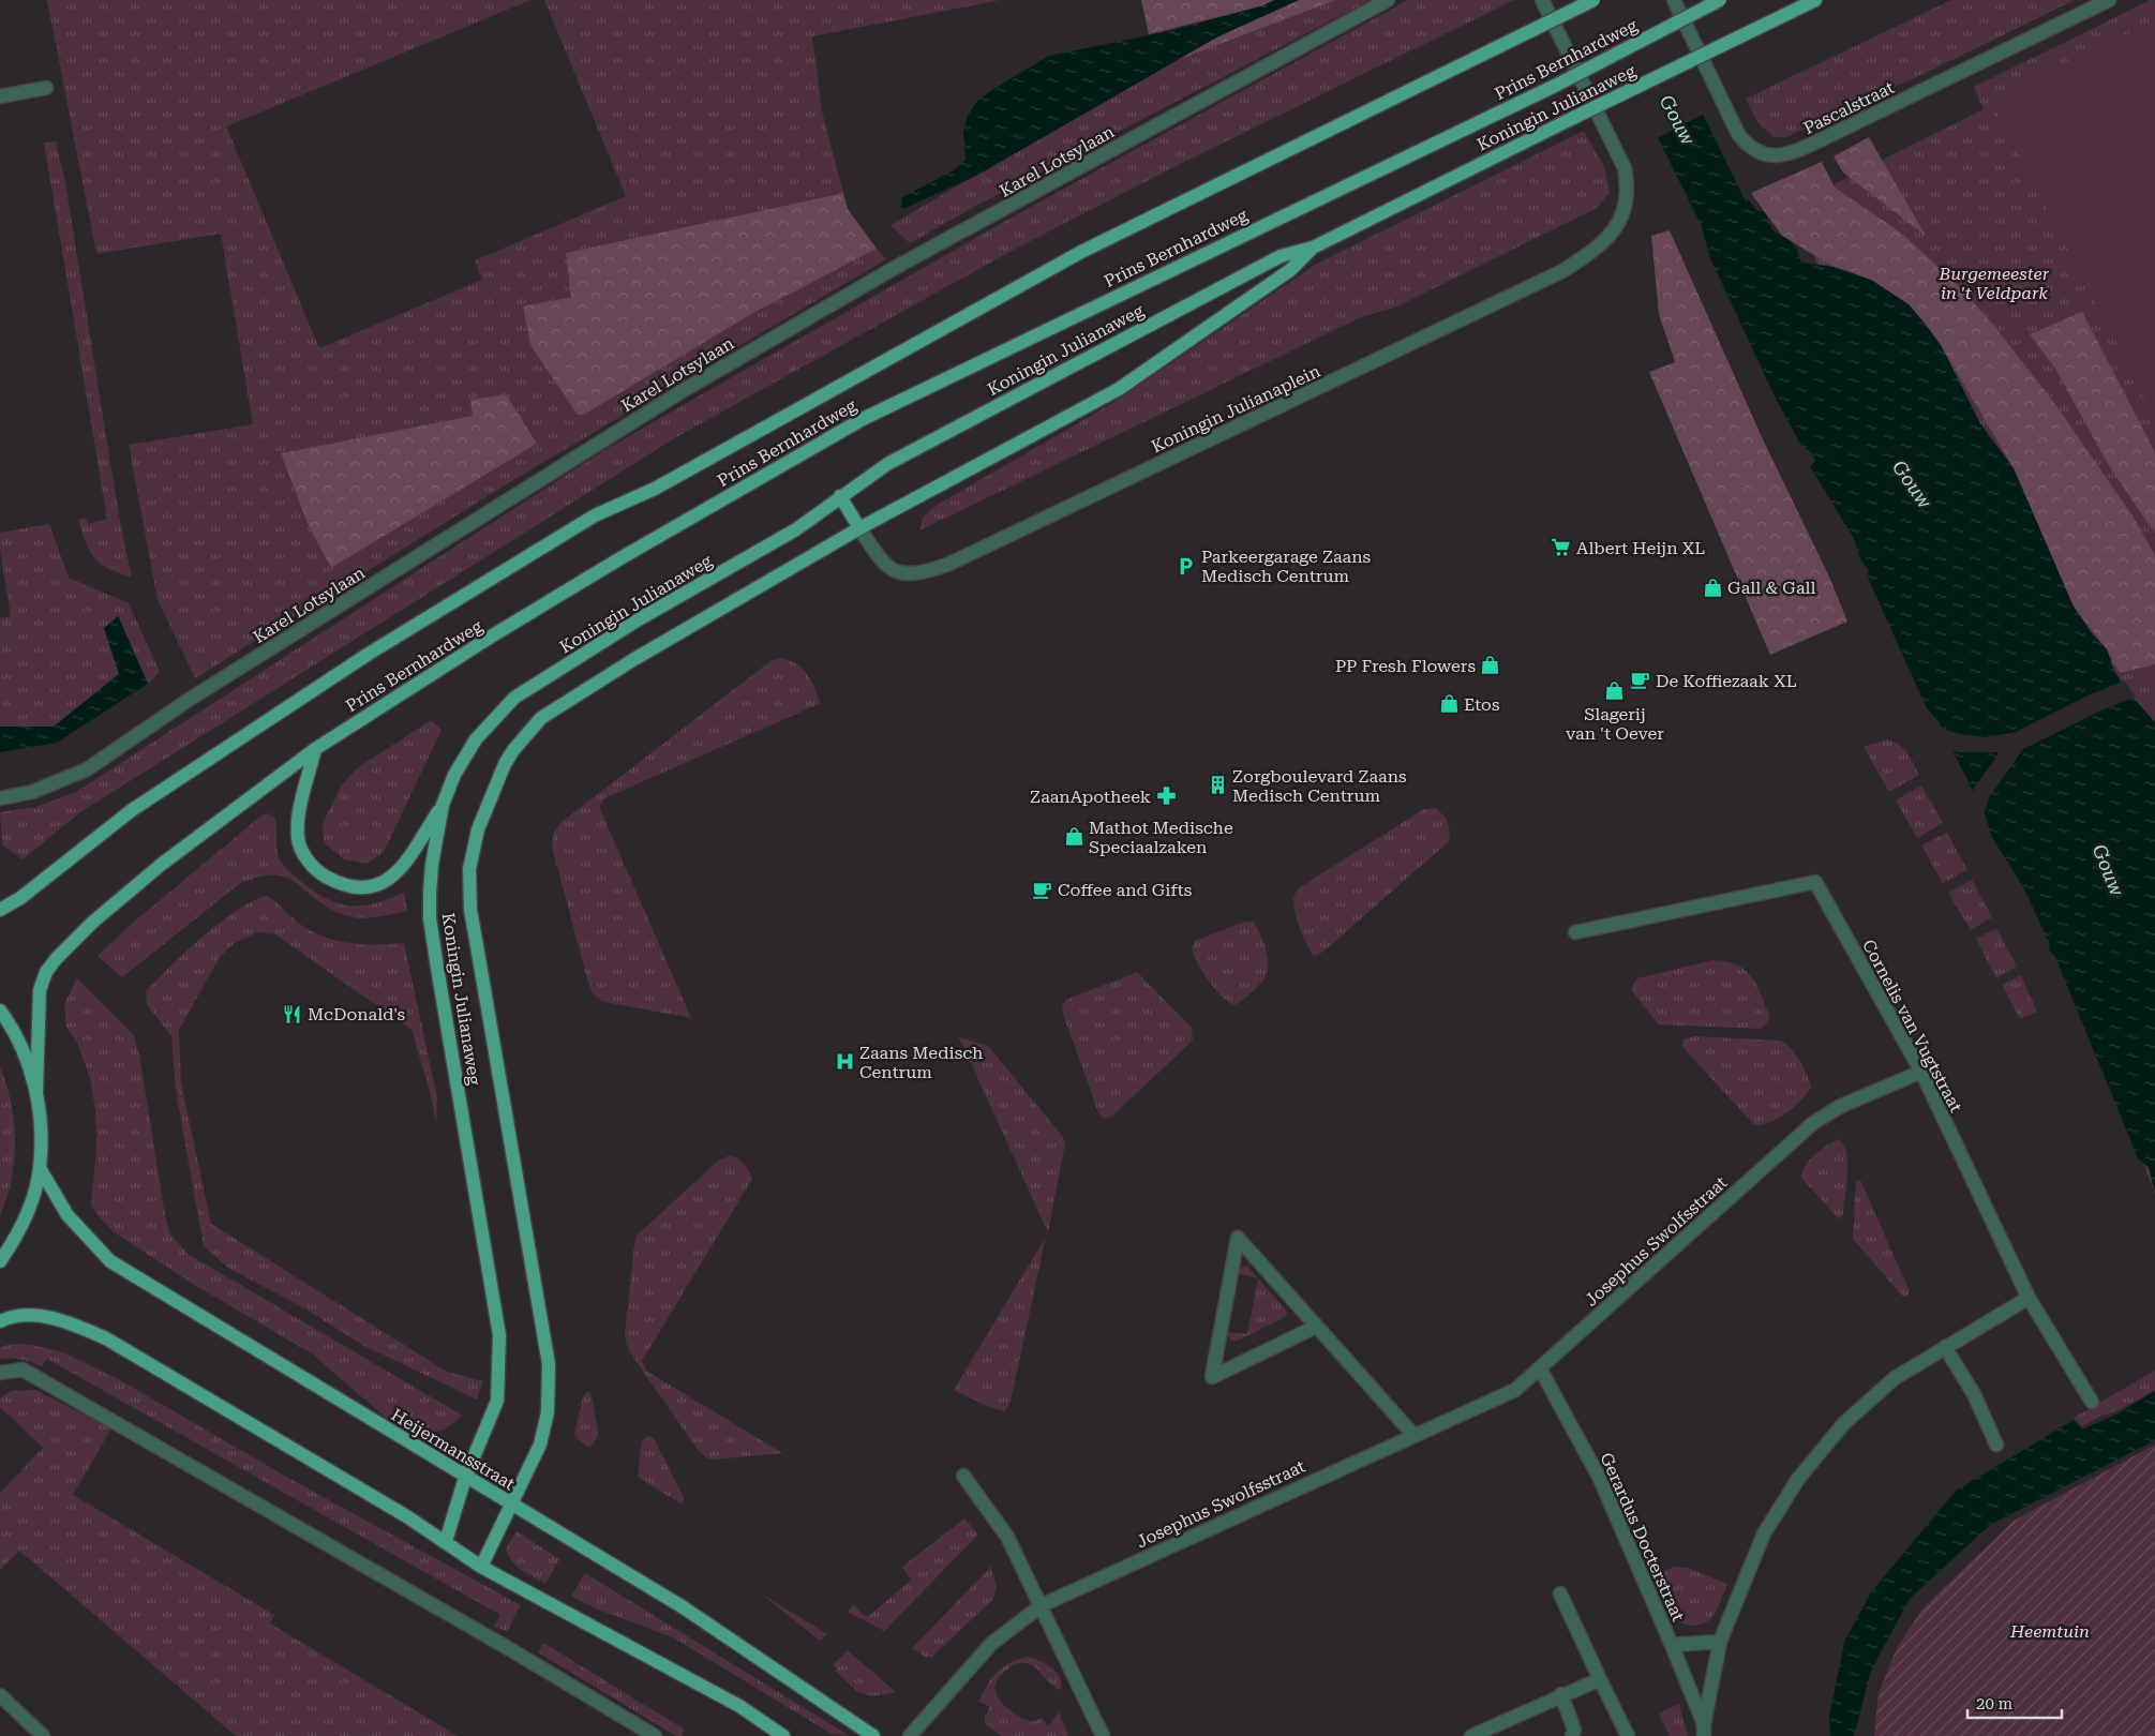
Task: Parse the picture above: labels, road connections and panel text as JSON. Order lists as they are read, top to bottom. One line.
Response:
{"streets":{"main road":["Prins Bernhardweg","Koningin Julianaweg","Heijermansstraat"],"street":["Pascalstraat","Karel Lotsylaan","Koningin Julianaplein","Cornelis van Vugtstraat","Josephus Swolfsstraat","Gerardus Docterstraat"]},"crossings":[["Koningin Julianaweg","Koningin Julianaplein"],["Koningin Julianaweg","Heijermansstraat"],["Cornelis van Vugtstraat","Josephus Swolfsstraat"],["Josephus Swolfsstraat","Gerardus Docterstraat"]],"water":["Gouw"],"parks":["Burgemeester in 't Veldpark","Heemtuin"],"places":{"supermarket":["Albert Heijn XL"],"parking":["Parkeergarage Zaans Medisch Centrum"],"shop":["Gall & Gall","PP Fresh Flowers","Slagerij van 't Oever","Etos","Mathot Medische Speciaalzaken"],"cafe":["De Koffiezaak XL","Coffee and Gifts"],"building":["Zorgboulevard Zaans Medisch Centrum"],"pharmacy":["ZaanApotheek"],"restaurant":["McDonald's"],"hospital":["Zaans Medisch Centrum"]},"scale_bar":"20 m"}
